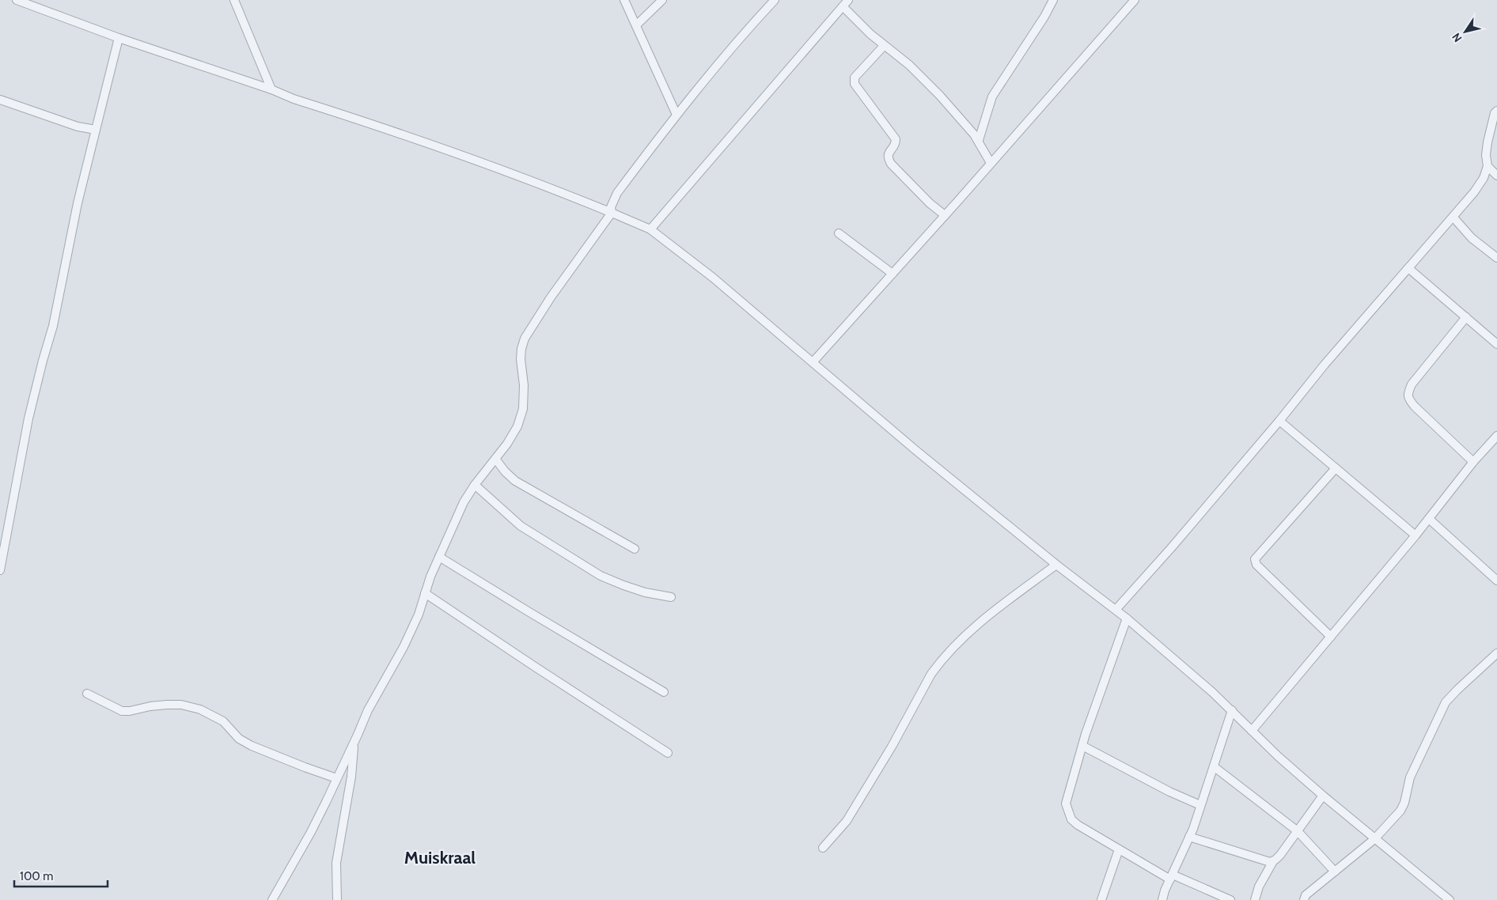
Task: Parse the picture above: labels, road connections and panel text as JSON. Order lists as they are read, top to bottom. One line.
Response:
{"districts":["Muiskraal"],"scale_bar":"100 m","north":"bottom left"}
